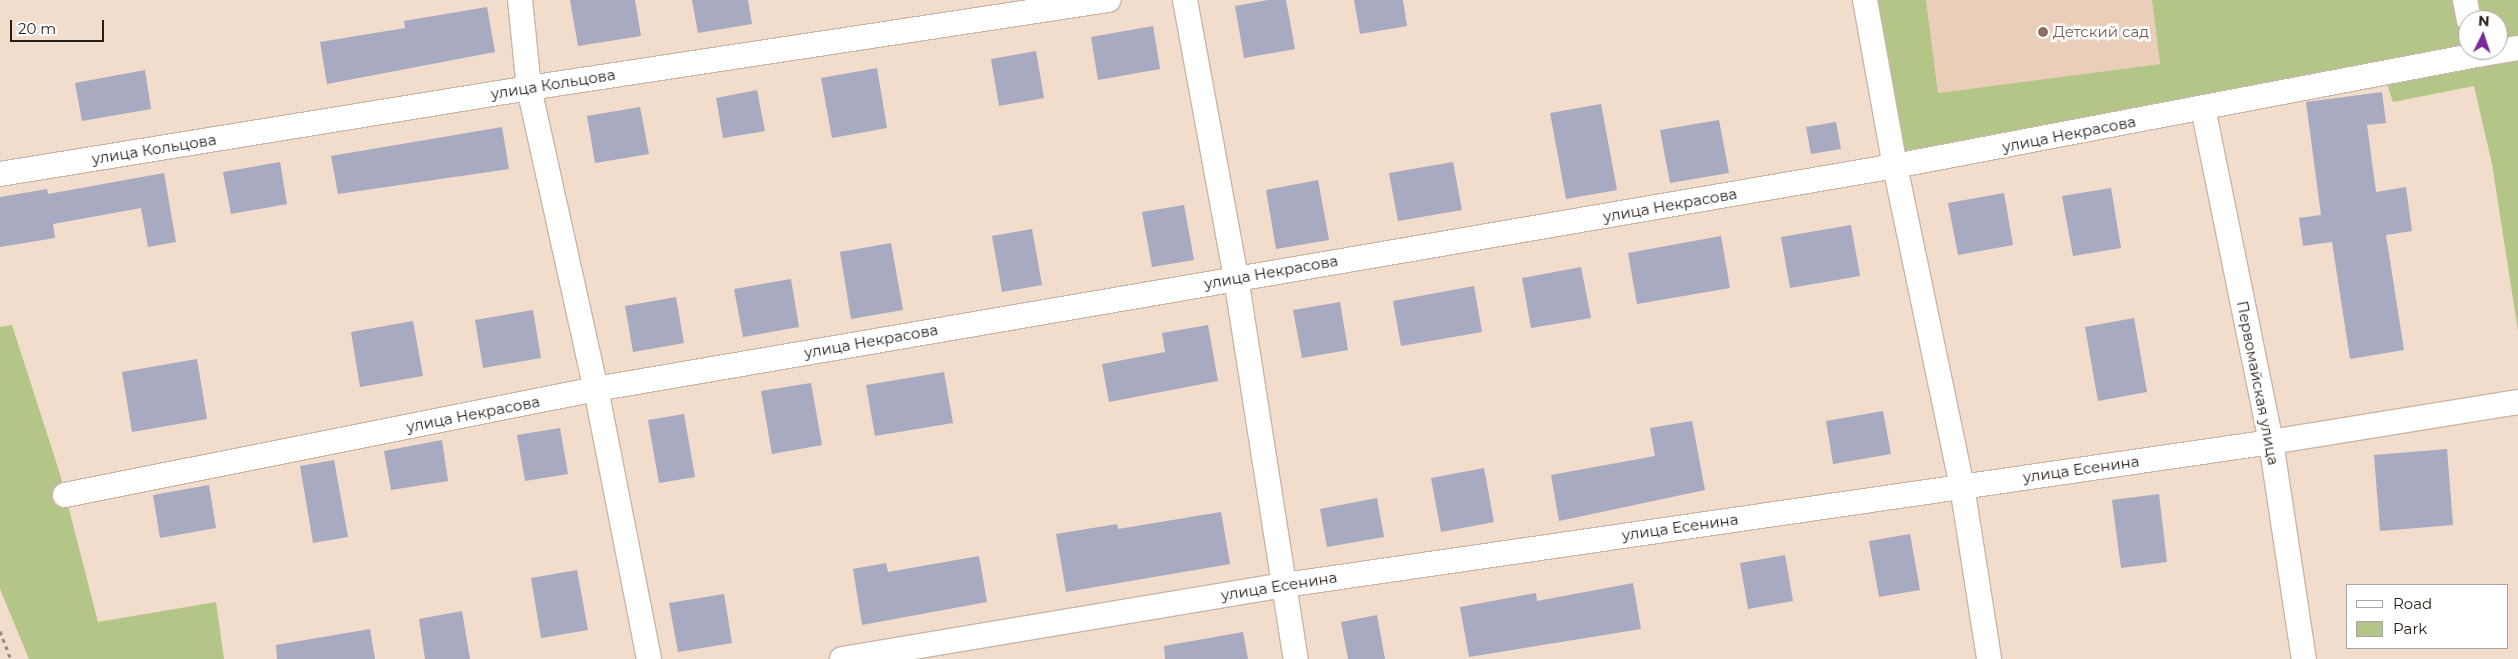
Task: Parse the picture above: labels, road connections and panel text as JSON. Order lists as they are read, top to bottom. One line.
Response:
{"streets":{"street":["улица Кольцова","улица Некрасова","Первомайская улица","улица Есенина"]},"crossings":[["улица Некрасова","Первомайская улица"],["Первомайская улица","улица Есенина"]],"places":["Детский сад"],"legend":["Road","Park"],"scale_bar":"20 m","north":"top"}
